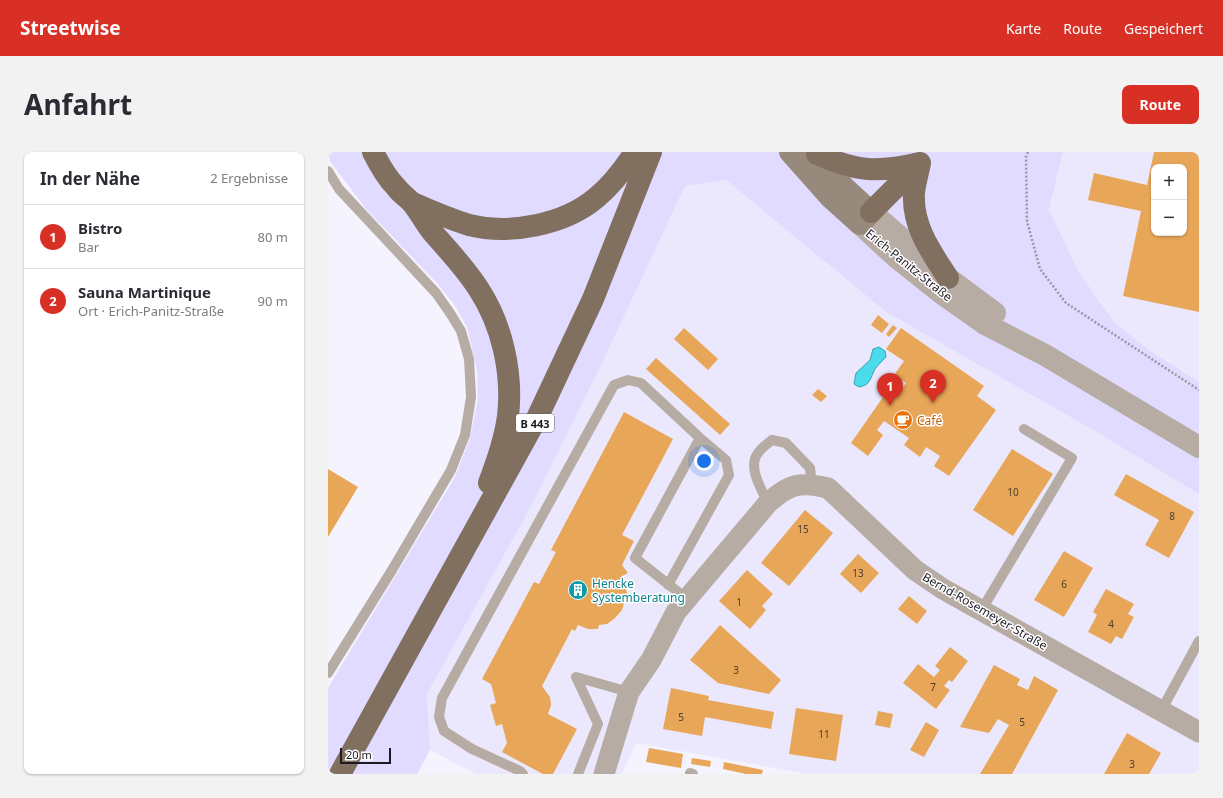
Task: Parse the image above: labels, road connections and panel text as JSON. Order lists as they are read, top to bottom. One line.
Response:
{"streets":{"main road":["Erich-Panitz-Straße","B 443"],"street":["Bernd-Rosemeyer-Straße"]},"places":{"cafe":["Café"],"building":["Hencke Systemberatung"]},"house_numbers":["10","8","15","13","6","1","4","3","7","5","5","11","3"],"scale_bar":"20 m","page":{"header":"Streetwise","nav":["Karte","Route","Gespeichert"],"title":"Anfahrt","buttons":"Route","heading":["In der Nähe","2 Ergebnisse"],"map_buttons":["+","−"],"list":[{"mark":"1","name":"Bistro","note":"Bar","value":"80 m"},{"mark":"2","name":"Sauna Martinique","note":"Ort · Erich-Panitz-Straße","value":"90 m"}],"pins":["2","1"],"scale":"20 m"}}
